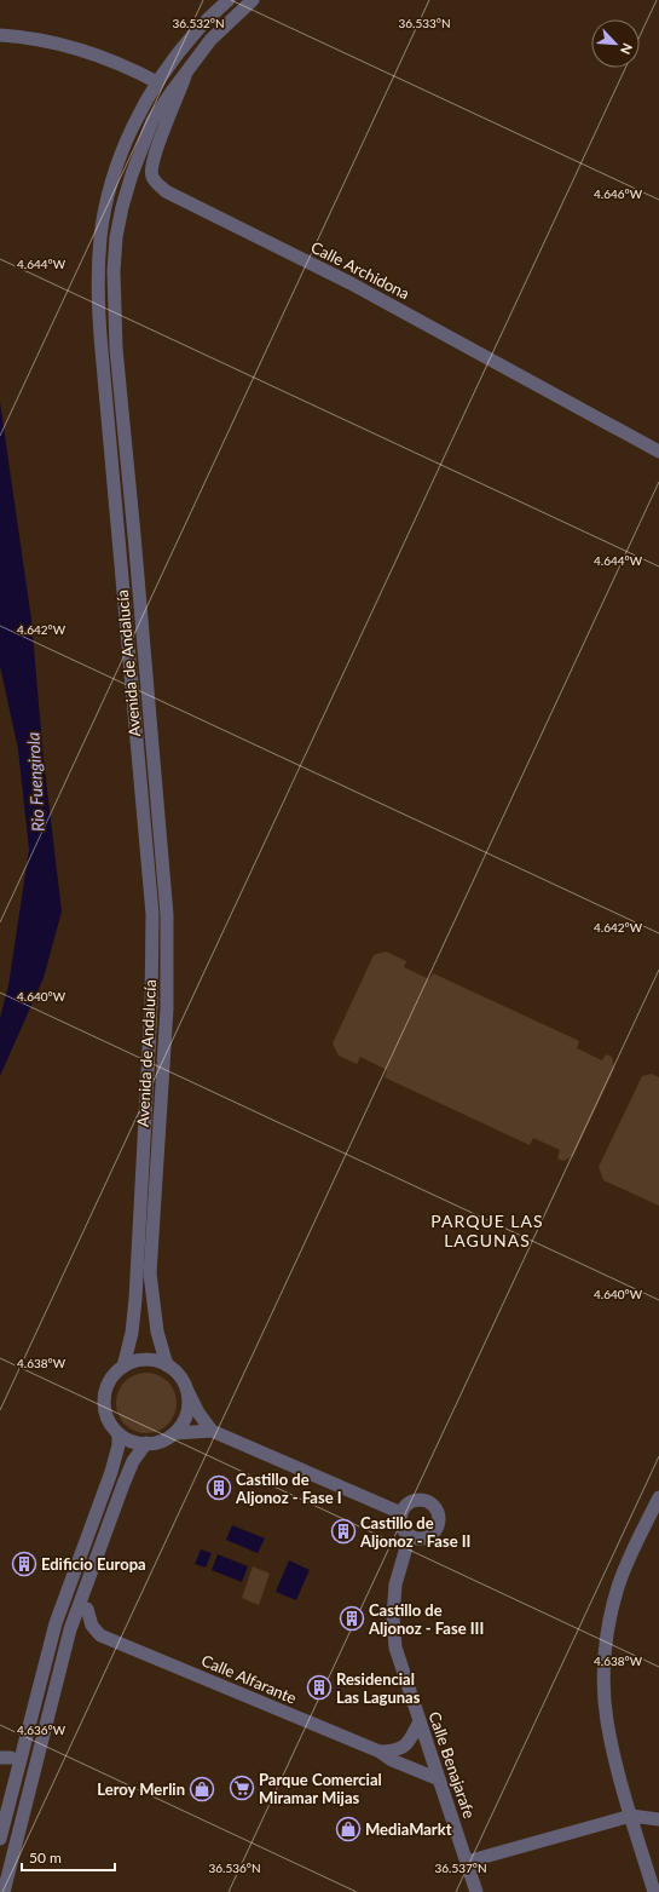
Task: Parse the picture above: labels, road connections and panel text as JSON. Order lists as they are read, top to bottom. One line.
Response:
{"streets":{"street":["Calle Archidona","Avenida de Andalucía","Calle Alfarante","Calle Benajarafe"]},"crossings":[["Calle Archidona","Avenida de Andalucía"],["Calle Alfarante","Calle Benajarafe"]],"districts":["PARQUE LAS LAGUNAS"],"water":["Rio Fuengirola"],"places":{"building":["Castillo de Aljonoz - Fase I","Castillo de Aljonoz - Fase II","Edificio Europa","Castillo de Aljonoz - Fase III","Residencial Las Lagunas"],"supermarket":["Parque Comercial Miramar Mijas"],"shop":["Leroy Merlin","MediaMarkt"]},"scale_bar":"50 m","north":"bottom right","coordinates":["36.532°N","36.533°N","4.646°W","4.644°W","4.642°W","4.640°W","4.638°W","4.636°W","36.536°N","36.537°N"]}
